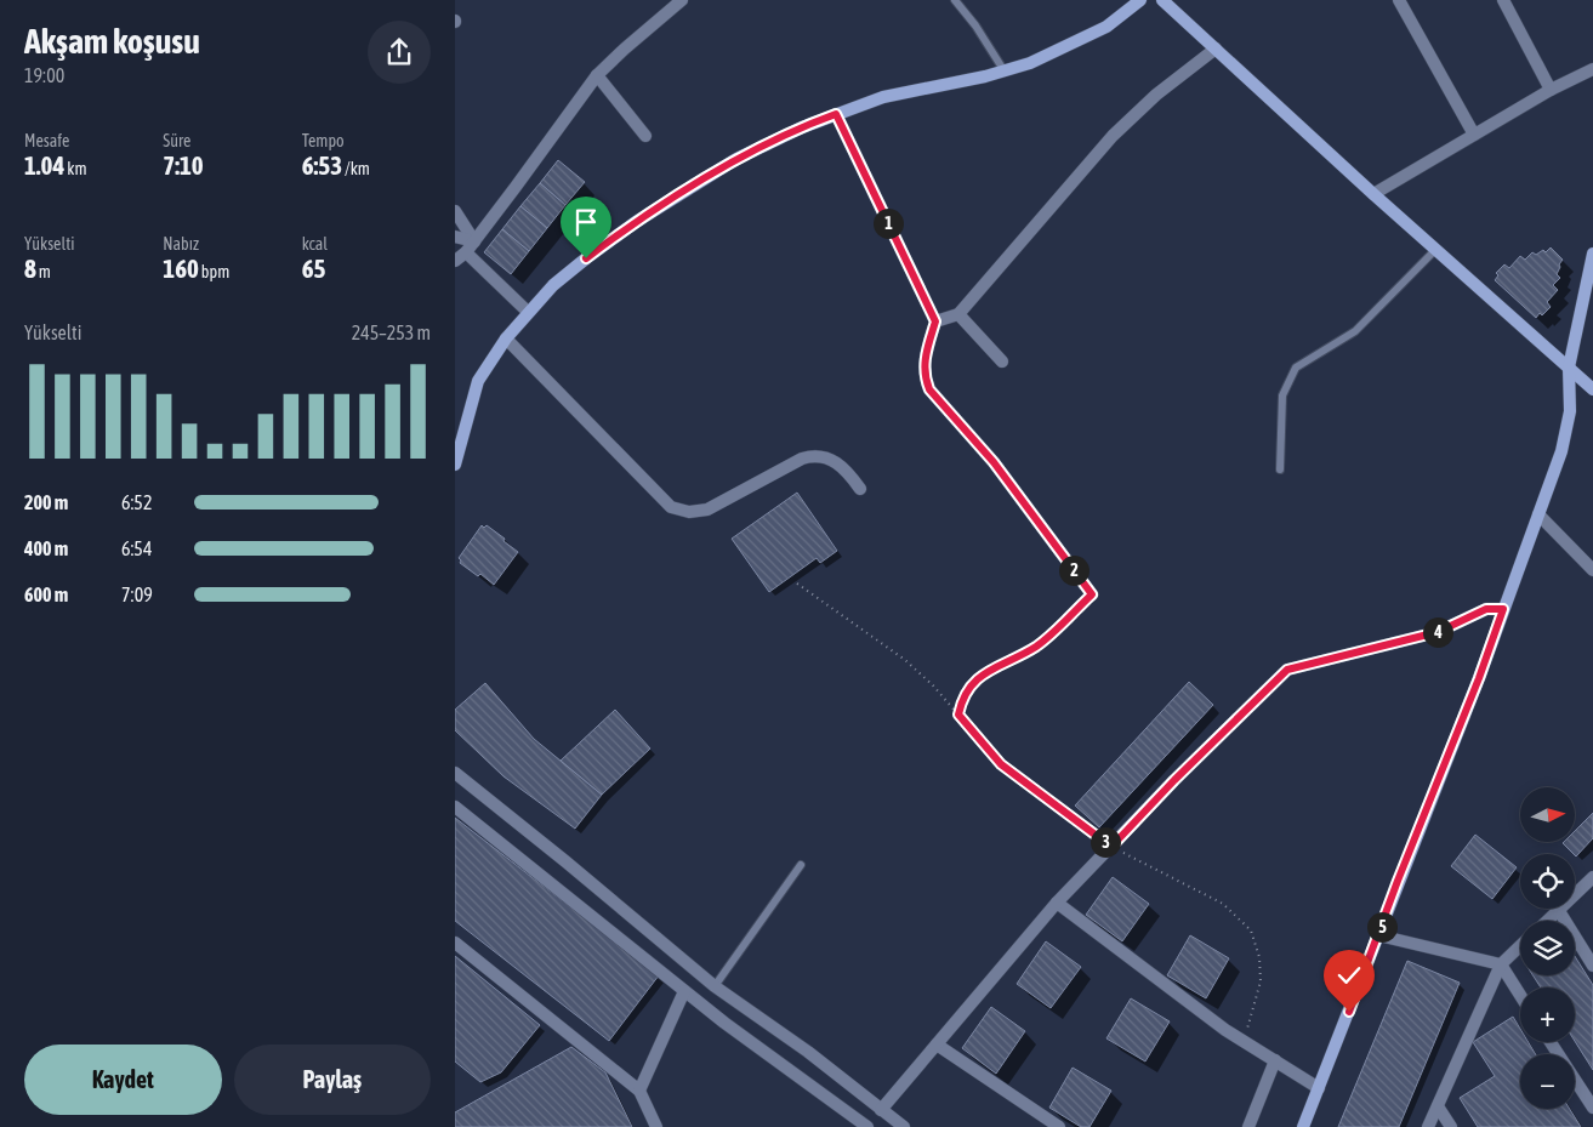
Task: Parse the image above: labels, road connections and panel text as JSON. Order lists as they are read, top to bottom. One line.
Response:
{"north":"right","page":{"heading":["Akşam koşusu","19:00"],"stats":[["Mesafe","1.04 km"],["Süre","7:10"],["Tempo","6:53 /km"],["Yükselti","8 m"],["Nabız","160 bpm"],["kcal","65"]],"pins":["1","2","4","3","5"],"chart":["Yükselti","245–253 m"],"list":[{"name":"200 m","note":"6:52"},{"name":"400 m","note":"6:54"},{"name":"600 m","note":"7:09"}],"map_buttons":["+","−"],"buttons":["Kaydet","Paylaş"]}}
